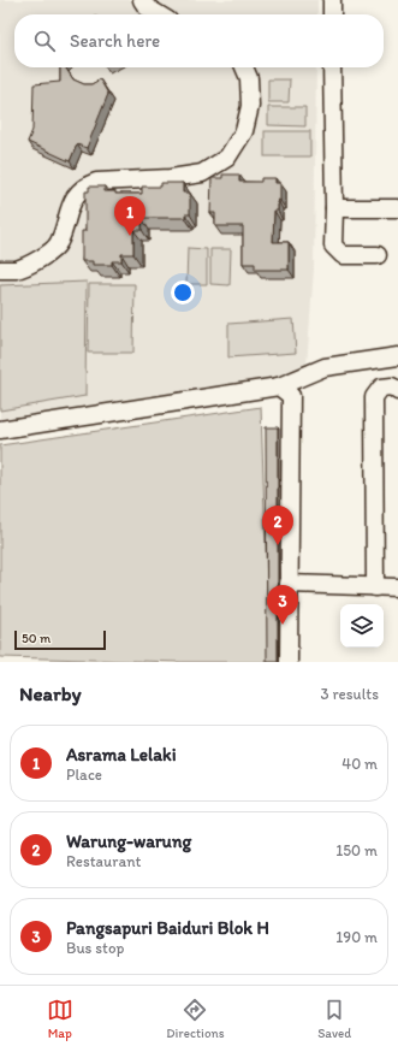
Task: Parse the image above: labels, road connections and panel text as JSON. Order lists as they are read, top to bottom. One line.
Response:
{"scale_bar":"50 m","page":{"search":"Search here","pins":["1","2","3"],"scale":"50 m","heading":["Nearby","3 results"],"list":[{"mark":"1","name":"Asrama Lelaki","note":"Place","value":"40 m"},{"mark":"2","name":"Warung-warung","note":"Restaurant","value":"150 m"},{"mark":"3","name":"Pangsapuri Baiduri Blok H","note":"Bus stop","value":"190 m"}],"nav":["Map","Directions","Saved"]}}
